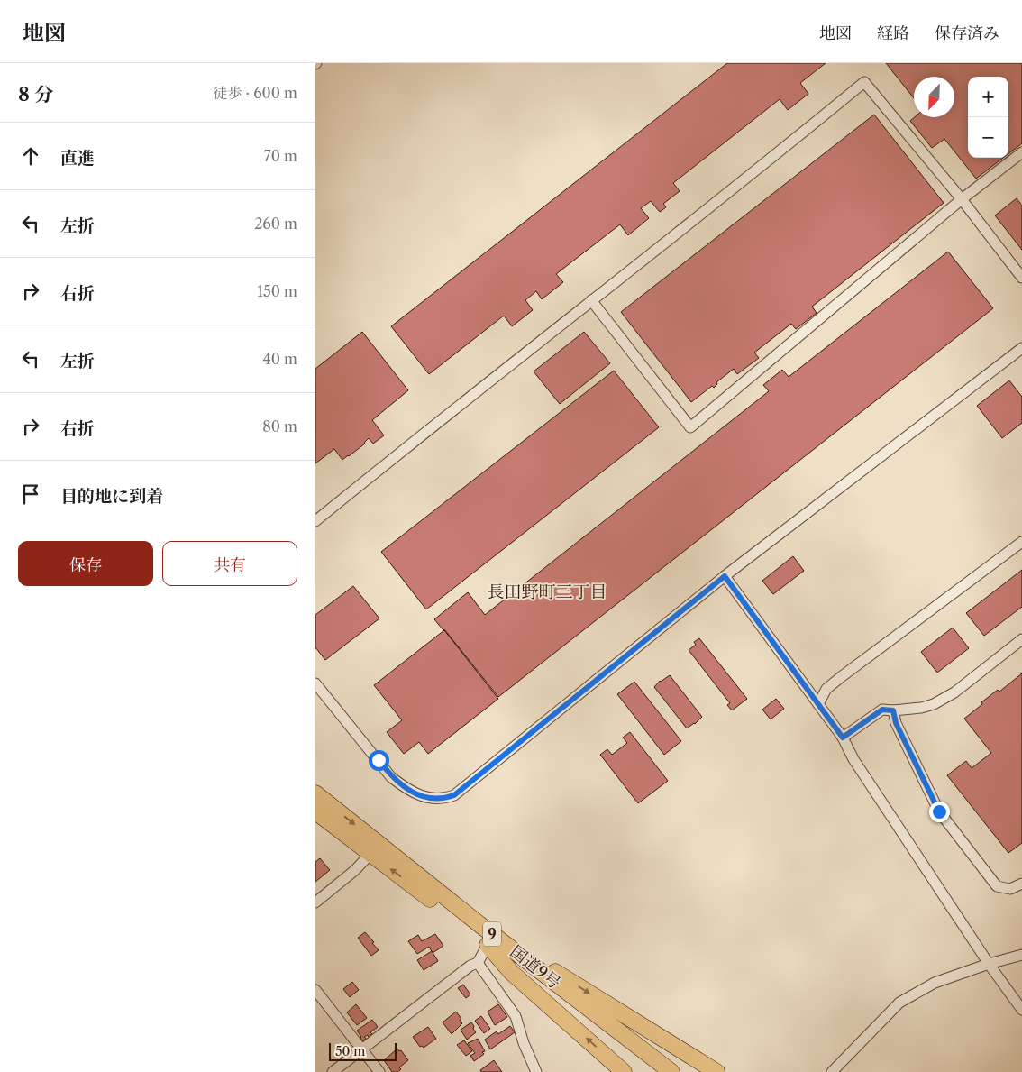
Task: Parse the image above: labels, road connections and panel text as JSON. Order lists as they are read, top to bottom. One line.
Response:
{"streets":{"highway":["9","国道9号"]},"districts":["長田野町三丁目"],"scale_bar":"50 m","north":"bottom left","page":{"header":"地図","nav":["地図","経路","保存済み"],"heading":["8 分","徒歩 · 600 m"],"map_buttons":["+","−"],"list":[["直進","70 m"],["左折","260 m"],["右折","150 m"],["左折","40 m"],["右折","80 m"],"目的地に到着"],"buttons":["保存","共有"],"scale":"50 m"}}
